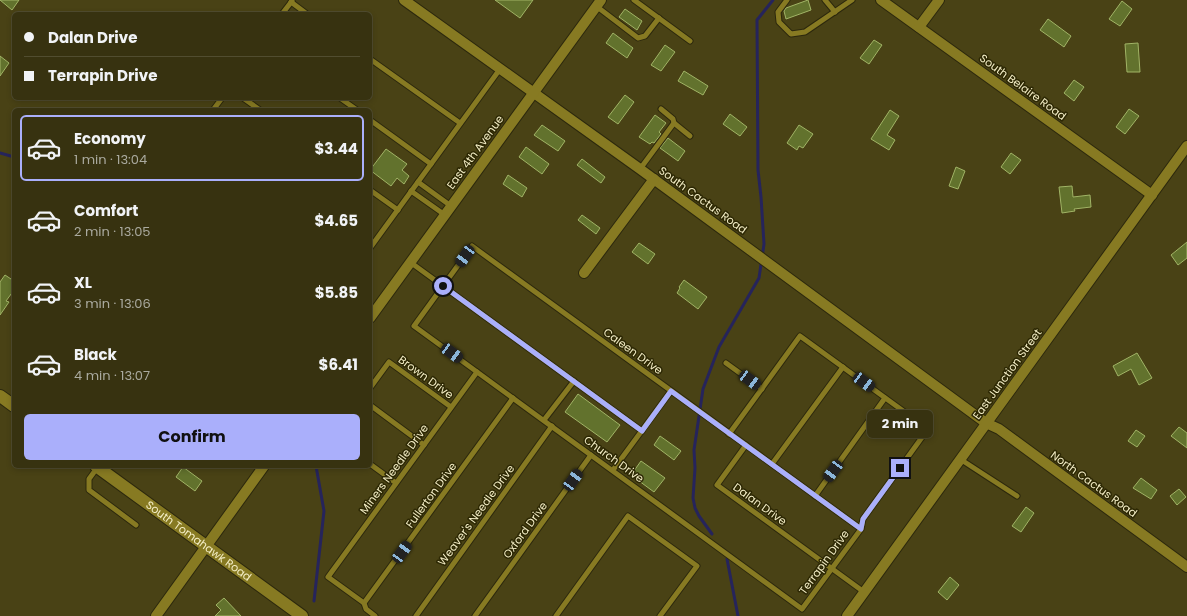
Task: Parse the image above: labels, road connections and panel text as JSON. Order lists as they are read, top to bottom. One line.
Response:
{"streets":{"main road":["South Tomahawk Road"],"street":["South Belaire Road","East 4th Avenue","South Cactus Road","East Junction Street","North Cactus Road"],"lane":["Caleen Drive","Brown Drive","Church Drive","Miners Needle Drive","Fullerton Drive","Dalan Drive","Weaver's Needle Drive","Oxford Drive","Terrapin Drive"]},"crossings":[["South Belaire Road","East Junction Street"],["East 4th Avenue","South Cactus Road"],["South Cactus Road","East Junction Street"],["South Cactus Road","North Cactus Road"],["Caleen Drive","Church Drive"],["Caleen Drive","Dalan Drive"],["Caleen Drive","Terrapin Drive"],["East Junction Street","North Cactus Road"],["Brown Drive","Miners Needle Drive"],["Church Drive","Miners Needle Drive"],["Church Drive","Fullerton Drive"],["Church Drive","Weaver's Needle Drive"],["Church Drive","Oxford Drive"],["Church Drive","Terrapin Drive"],["Miners Needle Drive","Fullerton Drive"],["Dalan Drive","Terrapin Drive"]],"page":{"banner":["Dalan Drive","Terrapin Drive"],"list":[{"name":"Economy","note":"1 min · 13:04","value":"$3.44"},{"name":"Comfort","note":"2 min · 13:05","value":"$4.65"},{"name":"XL","note":"3 min · 13:06","value":"$5.85"},{"name":"Black","note":"4 min · 13:07","value":"$6.41"}],"buttons":"Confirm","bubble":"2 min"}}
